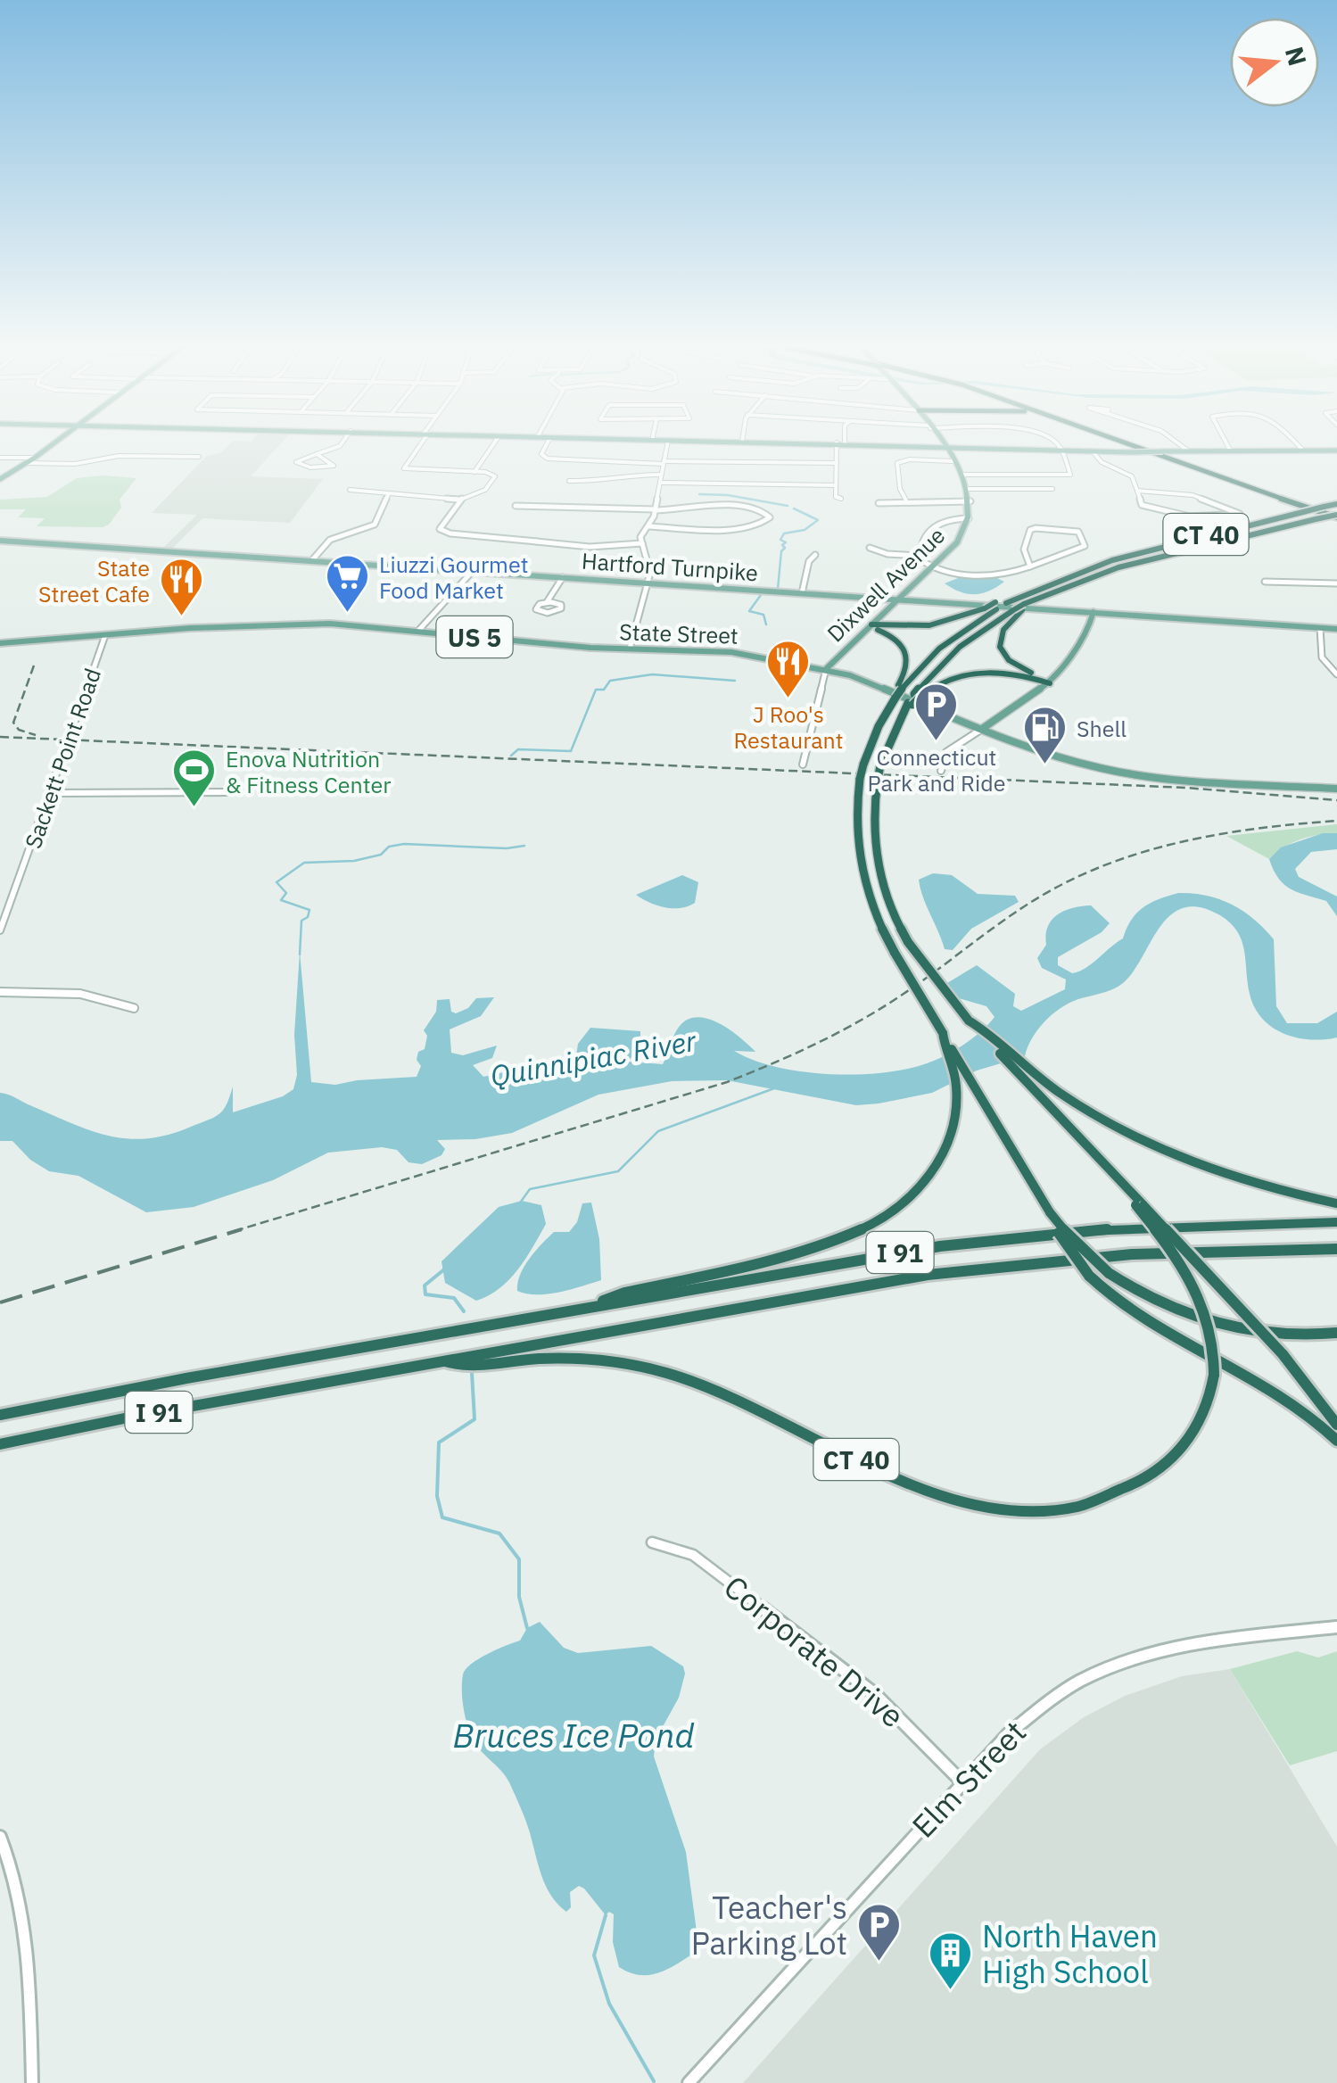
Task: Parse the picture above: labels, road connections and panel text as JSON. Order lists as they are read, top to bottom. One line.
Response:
{"streets":{"highway":["CT 40","I 91"],"main road":["Hartford Turnpike","Dixwell Avenue","State Street","US 5"],"street":["Sackett Point Road","Corporate Drive","Elm Street"]},"crossings":[["CT 40","I 91"],["Hartford Turnpike","Dixwell Avenue"],["Dixwell Avenue","State Street"],["State Street","Sackett Point Road"],["Corporate Drive","Elm Street"]],"water":["Quinnipiac River","Bruces Ice Pond"],"places":{"supermarket":["Liuzzi Gourmet Food Market"],"restaurant":["State Street Cafe","J Roo's Restaurant"],"parking":["Connecticut Park and Ride","Teacher's Parking Lot"],"fuel station":["Shell"],"sports":["Enova Nutrition & Fitness Center"],"building":["North Haven High School"]},"north":"right"}
